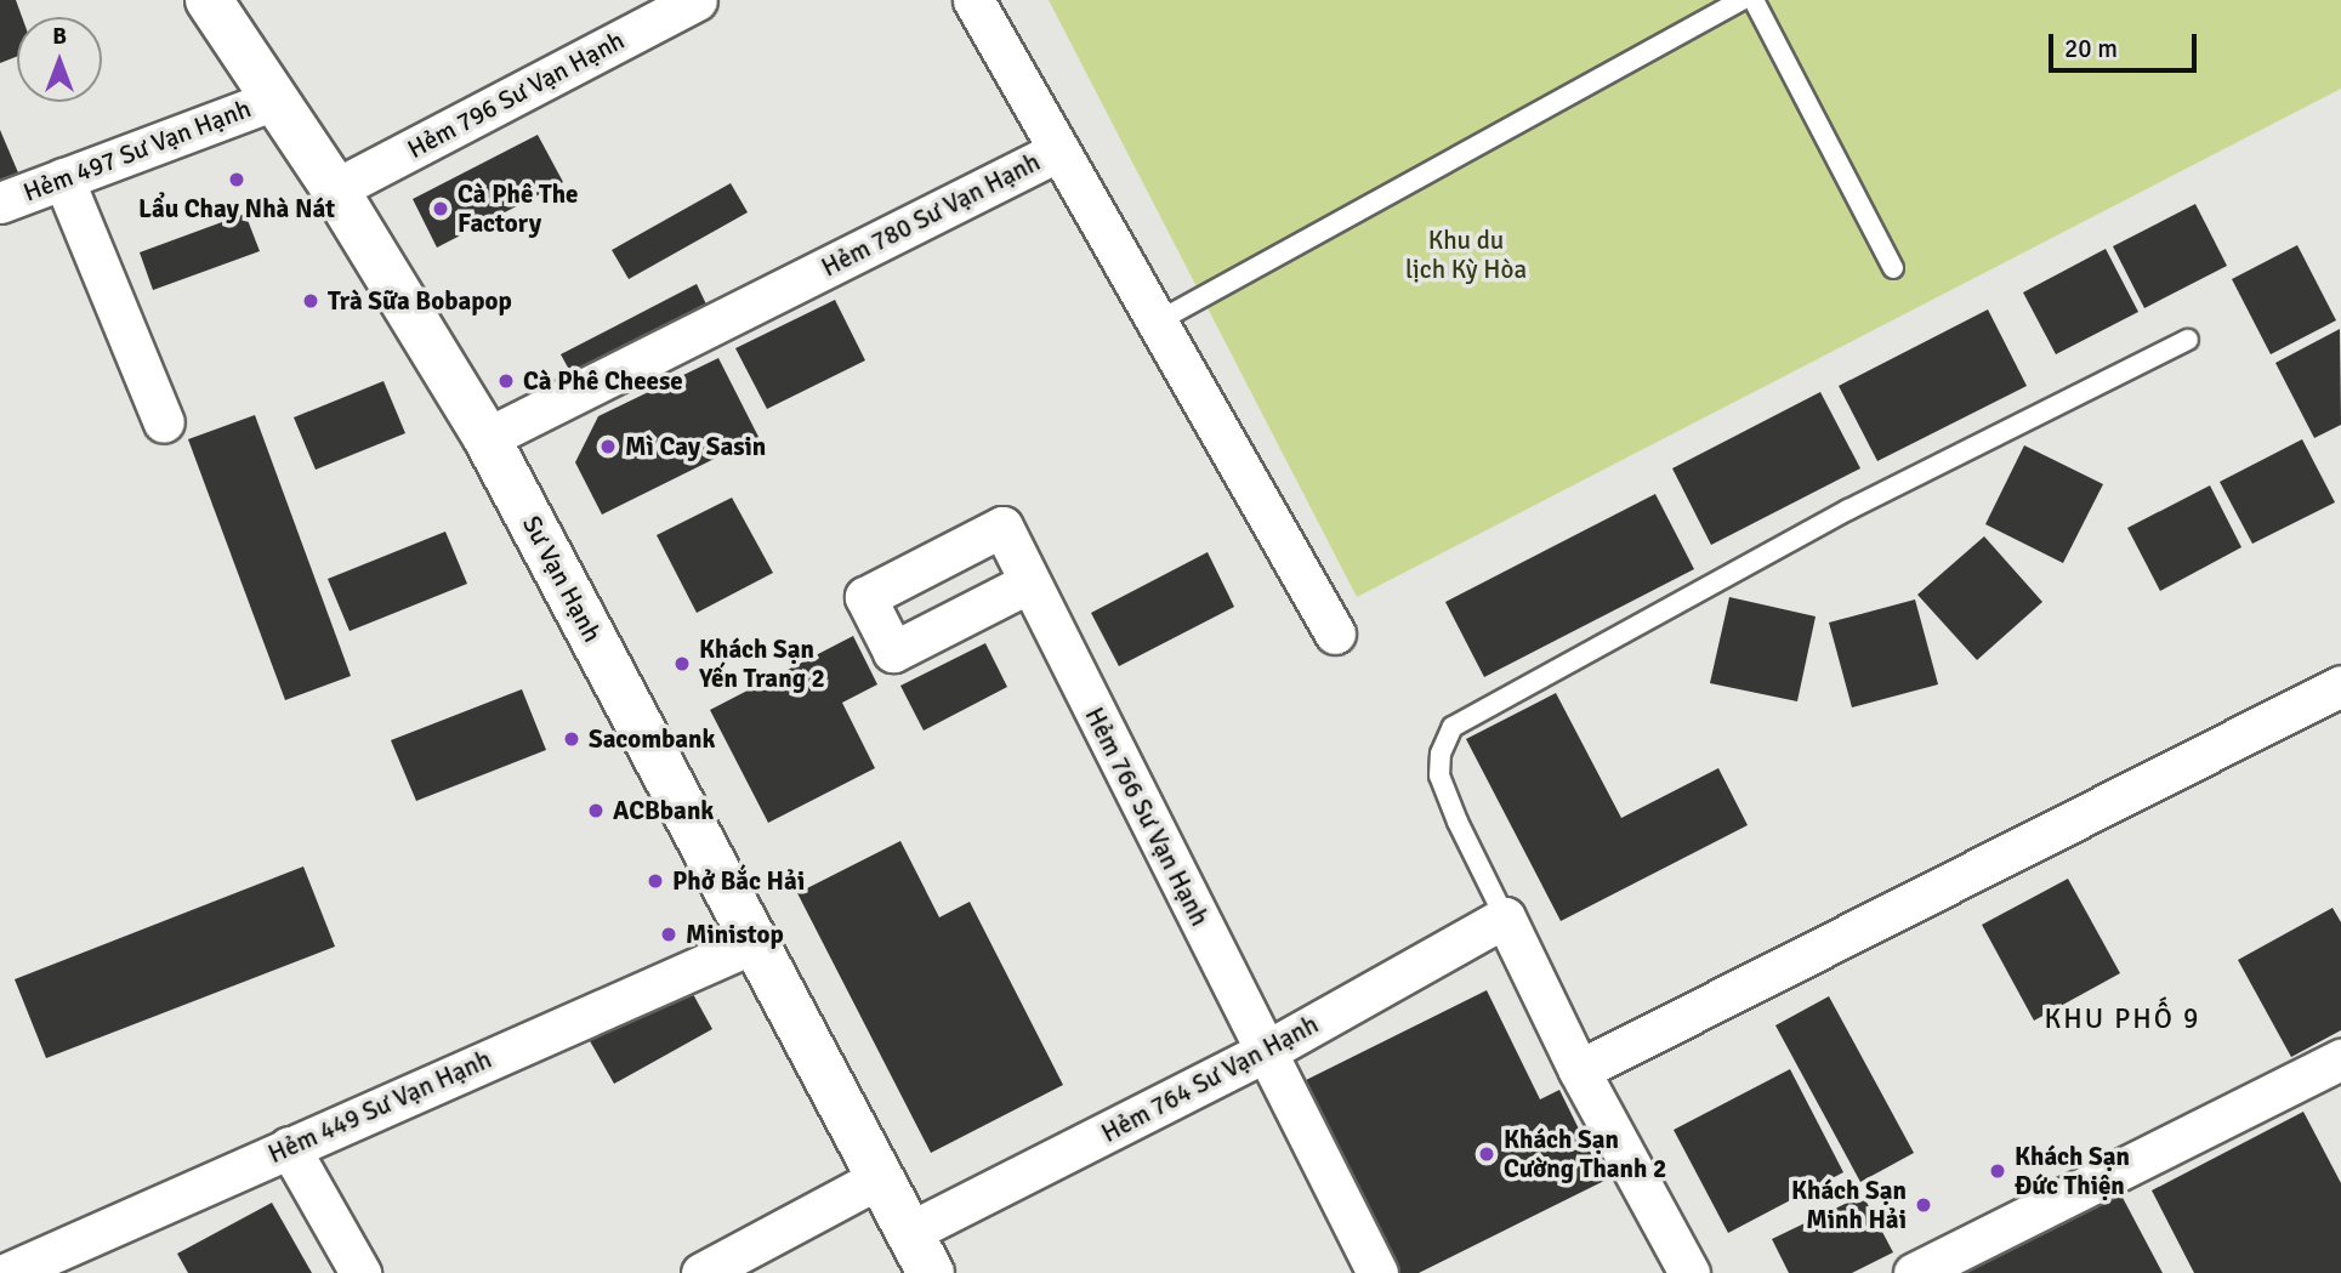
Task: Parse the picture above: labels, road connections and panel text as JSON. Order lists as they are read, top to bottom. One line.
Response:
{"streets":{"street":["Hẻm 796 Sư Vạn Hạnh","Hẻm 497 Sư Vạn Hạnh","Hẻm 780 Sư Vạn Hạnh","Sư Vạn Hạnh","Hẻm 766 Sư Vạn Hạnh","Hẻm 764 Sư Vạn Hạnh","Hẻm 449 Sư Vạn Hạnh"]},"crossings":[["Hẻm 796 Sư Vạn Hạnh","Sư Vạn Hạnh"],["Hẻm 497 Sư Vạn Hạnh","Sư Vạn Hạnh"],["Hẻm 780 Sư Vạn Hạnh","Sư Vạn Hạnh"],["Sư Vạn Hạnh","Hẻm 764 Sư Vạn Hạnh"],["Sư Vạn Hạnh","Hẻm 449 Sư Vạn Hạnh"],["Hẻm 766 Sư Vạn Hạnh","Hẻm 764 Sư Vạn Hạnh"]],"districts":["KHU PHỐ 9"],"parks":["Khu du lịch Kỳ Hòa"],"places":["Lẩu Chay Nhà Nát","Cà Phê The Factory","Trà Sữa Bobapop","Cà Phê Cheese","Mì Cay Sasin","Khách Sạn Yến Trang 2","Sacombank","ACBbank","Phở Bắc Hải","Ministop","Khách Sạn Cường Thanh 2","Khách Sạn Đức Thiện","Khách Sạn Minh Hải"],"scale_bar":"20 m","north":"top"}
